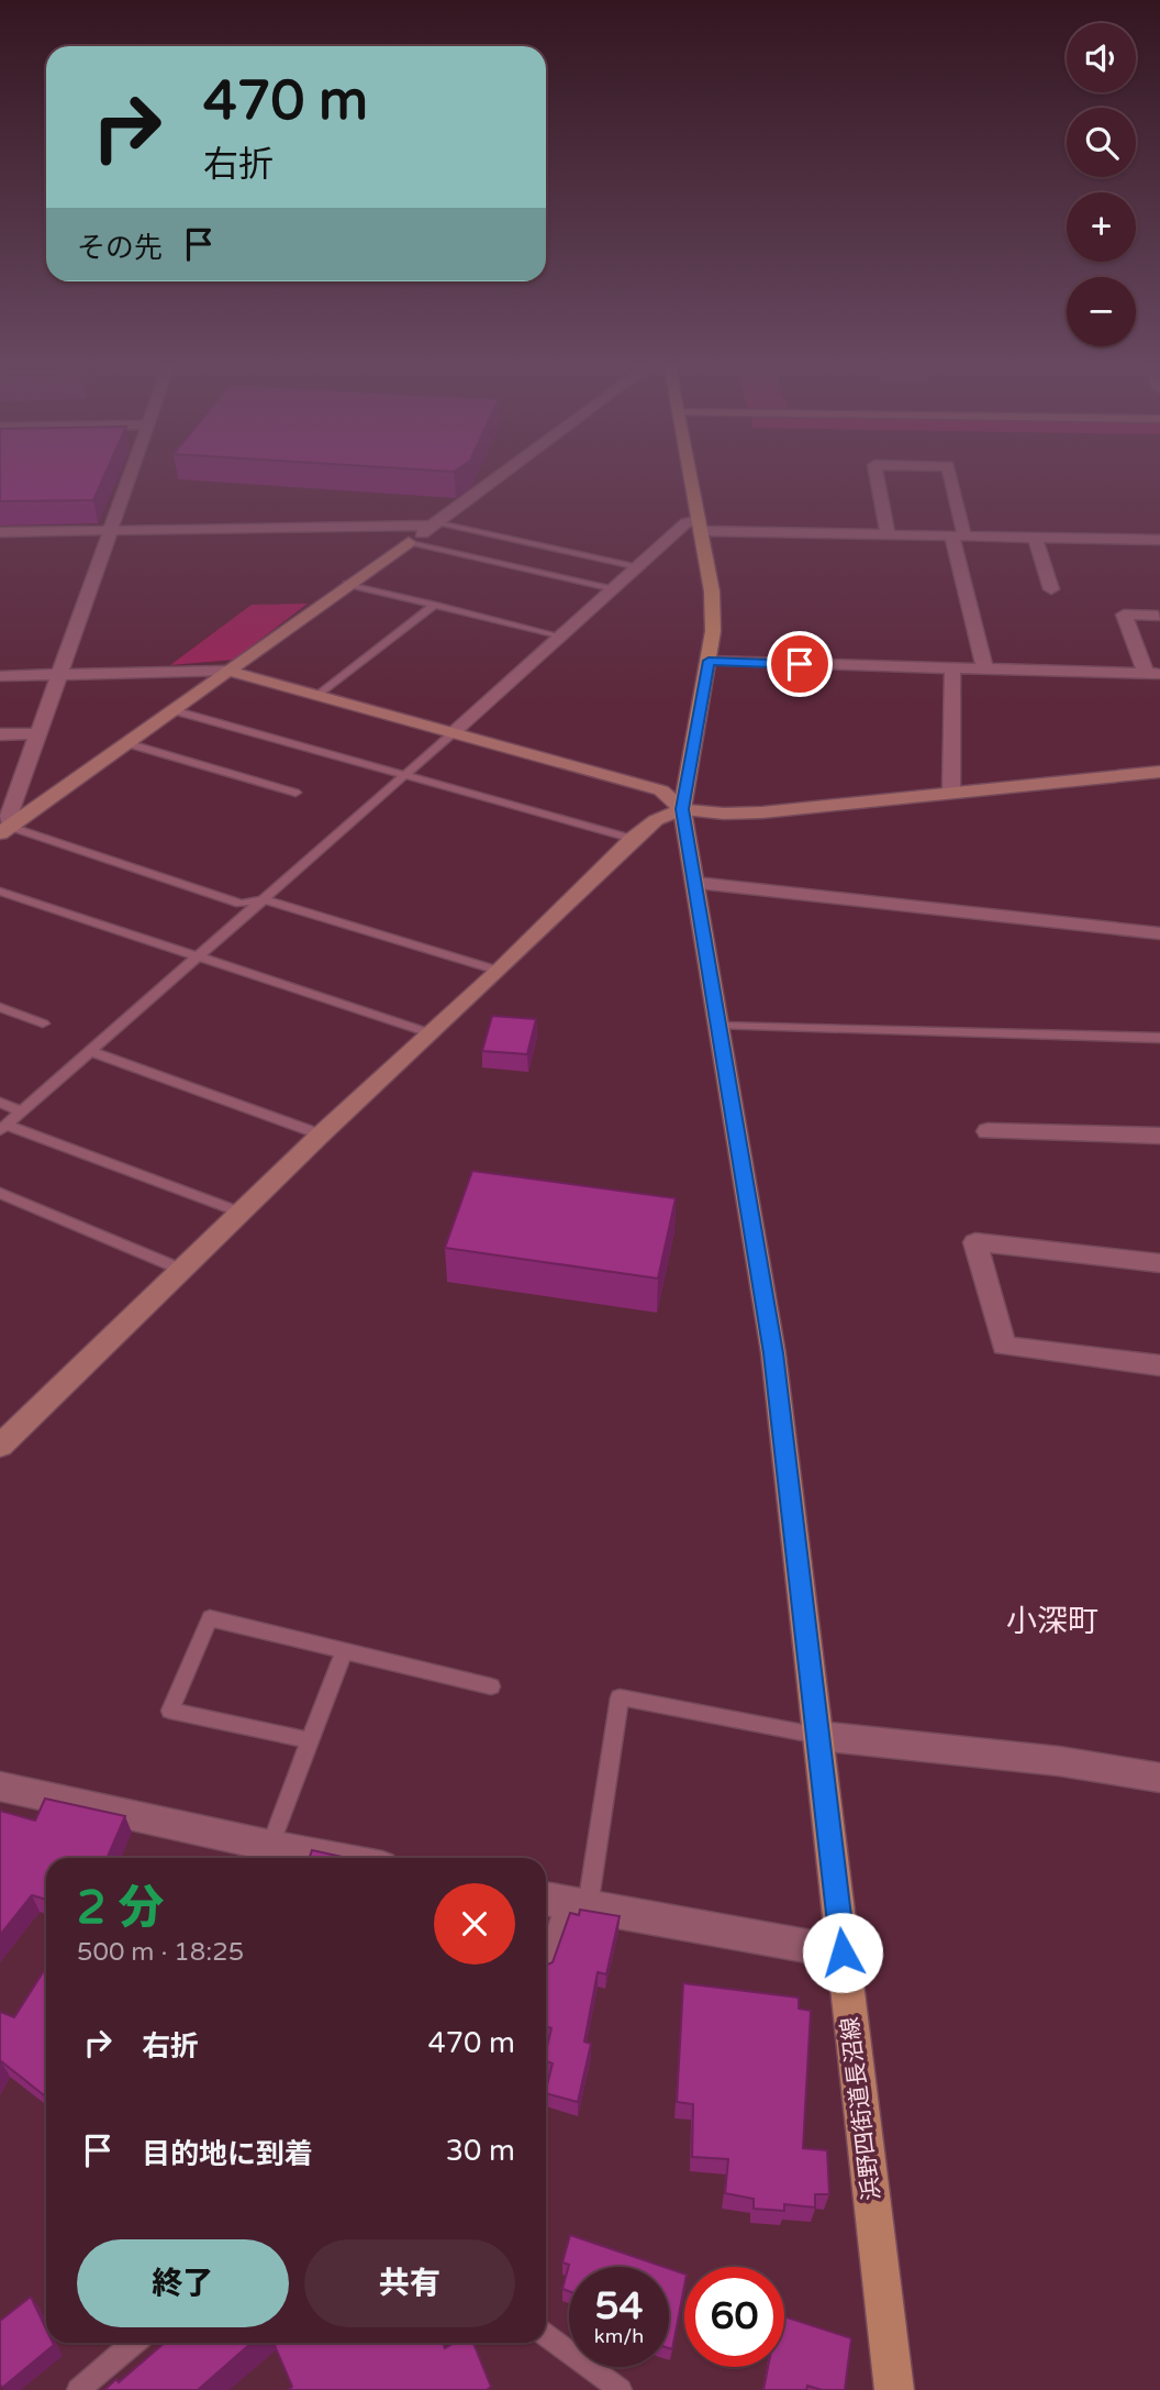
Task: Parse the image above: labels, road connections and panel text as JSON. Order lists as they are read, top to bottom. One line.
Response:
{"streets":{"main road":["浜野四街道長沼線"]},"districts":["小深町"],"page":{"map_buttons":["+","−"],"turn":["470 m","右折"],"then":"その先","heading":["2 分","500 m · 18:25"],"list":[{"name":"右折","value":"470 m"},{"name":"目的地に到着","value":"30 m"}],"buttons":["終了","共有"],"speed":"54 km/h","limit":"60"}}
